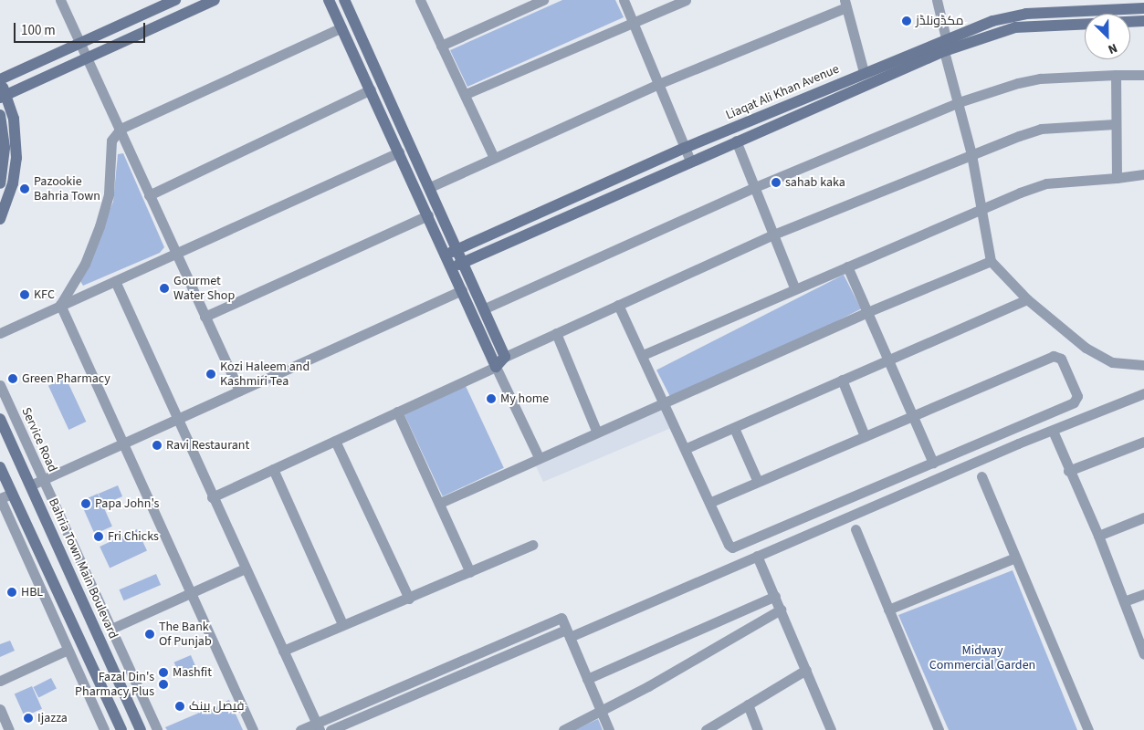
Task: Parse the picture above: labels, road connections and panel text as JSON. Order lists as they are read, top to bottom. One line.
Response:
{"streets":{"street":["Liaqat Ali Khan Avenue","Service Road","Bahria Town Main Boulevard"]},"parks":["Midway Commercial Garden"],"places":["مکڈونلڈز","sahab kaka","Pazookie Bahria Town","Gourmet Water Shop","KFC","Kozi Haleem and Kashmiri Tea","Green Pharmacy","My home","Ravi Restaurant","Papa John's","Fri Chicks","HBL","The Bank Of Punjab","Mashfit","Fazal Din's Pharmacy Plus","فیصل بینک","Ijazza"],"scale_bar":"100 m","north":"bottom right"}
